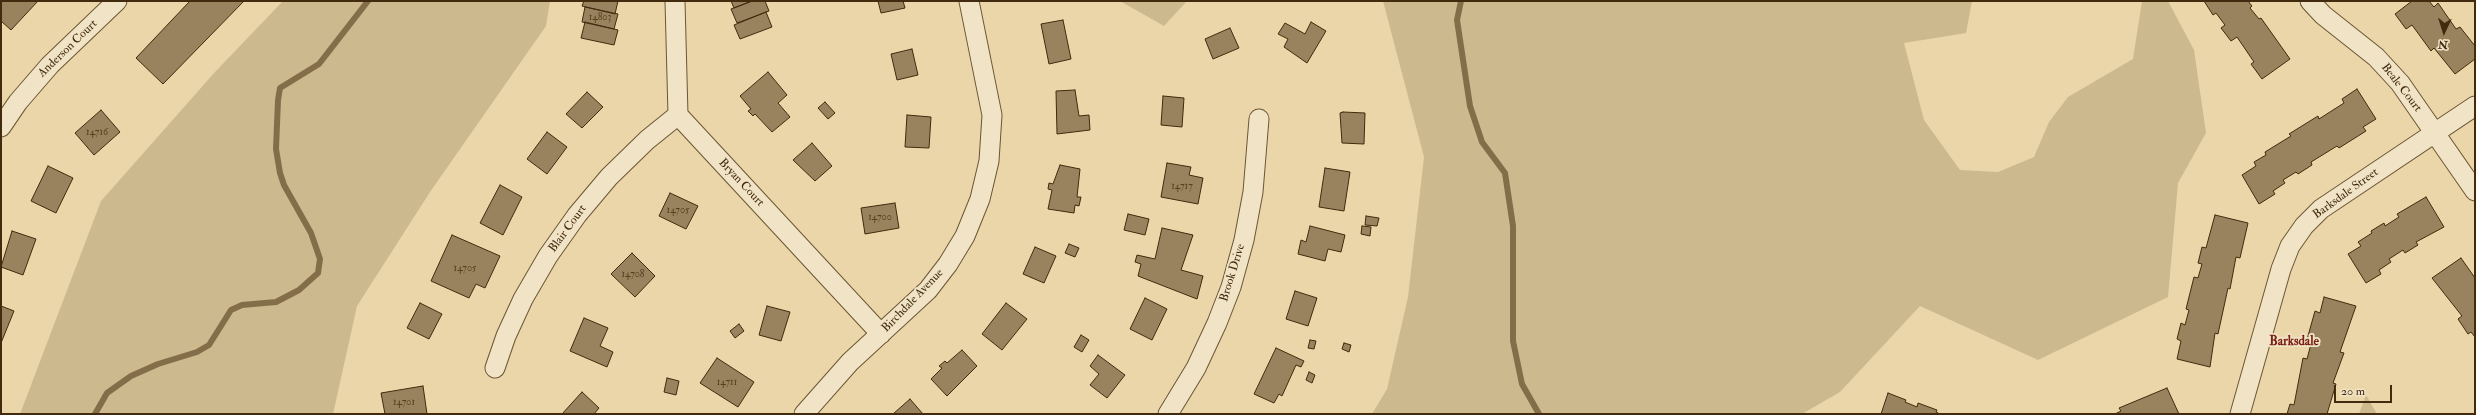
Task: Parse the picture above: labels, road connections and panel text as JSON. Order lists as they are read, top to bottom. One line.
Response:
{"streets":{"street":["Anderson Court","Beale Court","Bryan Court","Barksdale Street","Blair Court","Brook Drive","Birchdale Avenue"]},"crossings":[["Beale Court","Barksdale Street"],["Bryan Court","Blair Court"],["Bryan Court","Birchdale Avenue"]],"districts":["Barksdale"],"house_numbers":["14803","14716","14717","14705","14700","14705","14708","14711","14701"],"scale_bar":"20 m","north":"bottom"}
